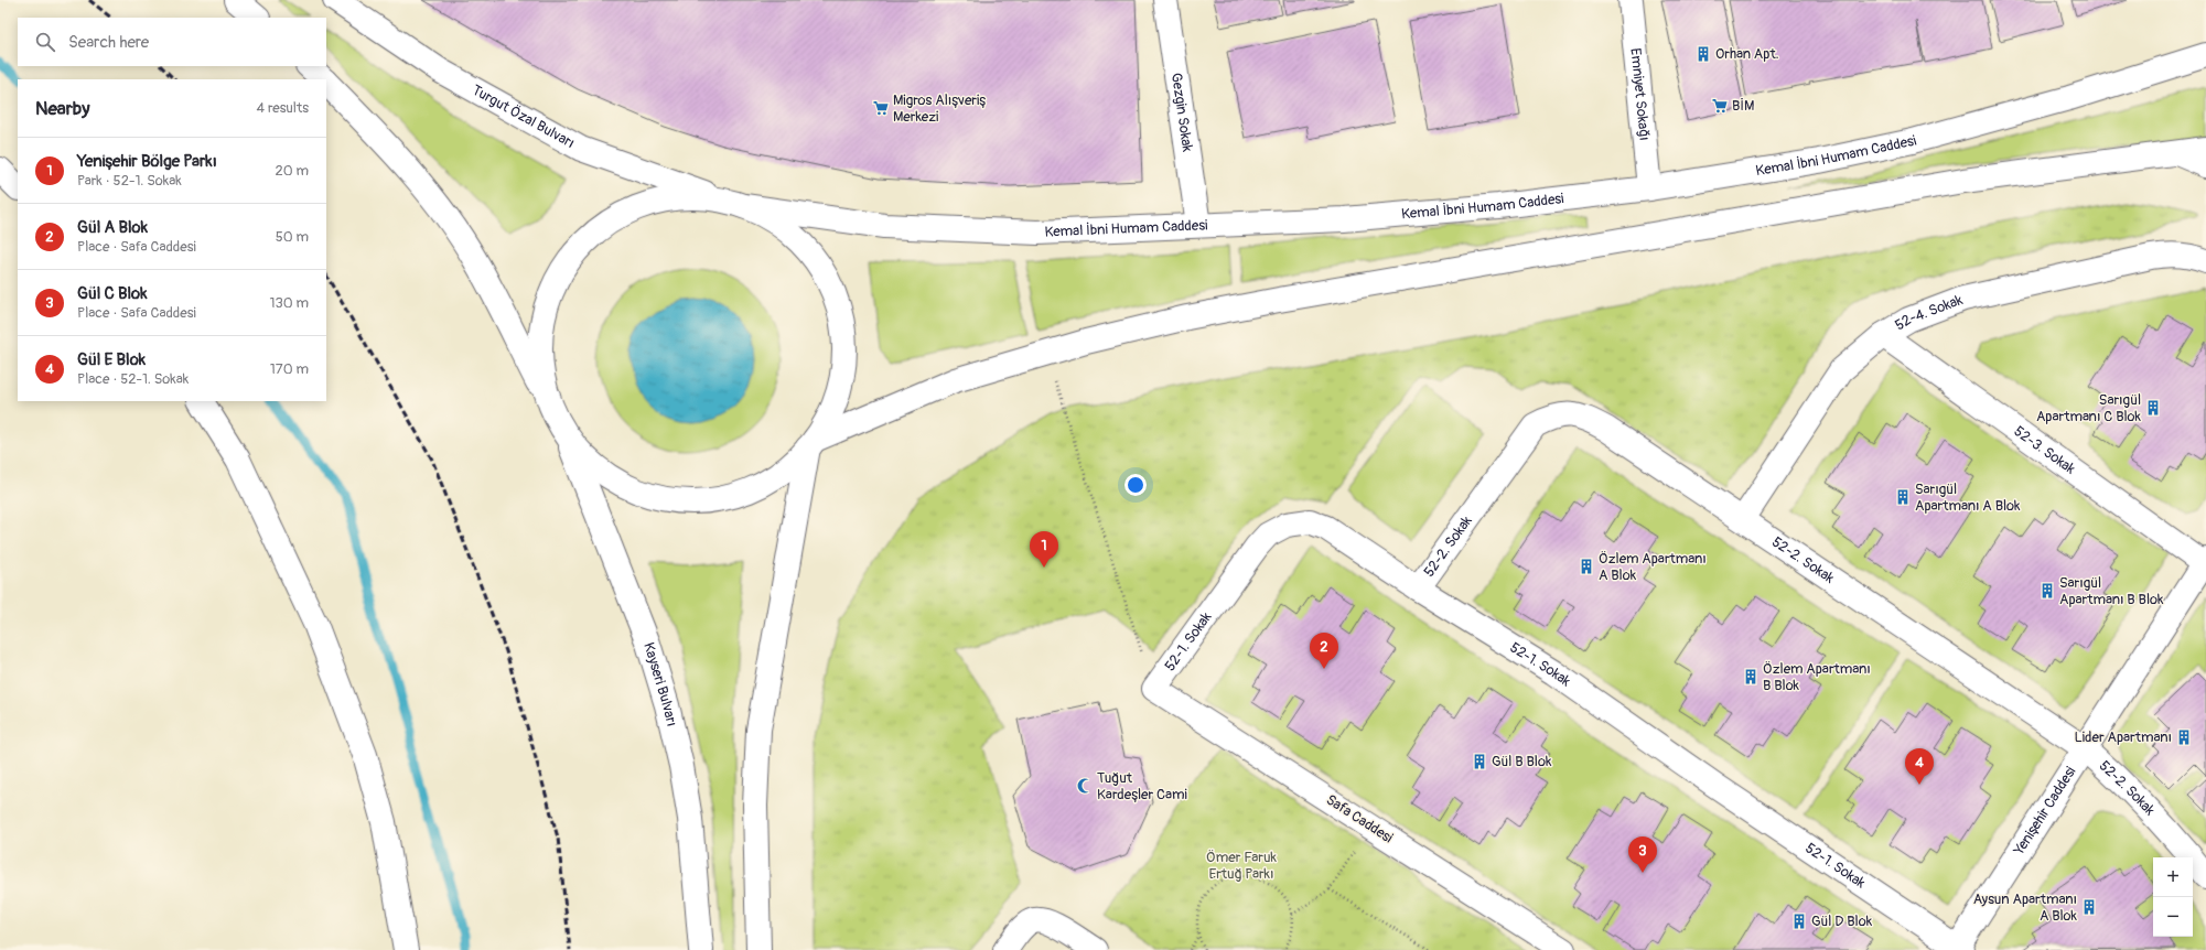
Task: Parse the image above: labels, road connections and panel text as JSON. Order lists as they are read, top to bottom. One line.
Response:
{"streets":{"main road":["Emniyet Sokağı","Gezgin Sokak","Turgut Özal Bulvarı","Kemal İbni Humam Caddesi","52-4. Sokak","52-3. Sokak","52-2. Sokak","52-1. Sokak","Kayseri Bulvarı","Yenişehir Caddesi","Safa Caddesi"]},"crossings":[["Emniyet Sokağı","Kemal İbni Humam Caddesi"],["Gezgin Sokak","Kemal İbni Humam Caddesi"],["Turgut Özal Bulvarı","Kemal İbni Humam Caddesi"],["52-4. Sokak","52-3. Sokak"],["52-4. Sokak","52-2. Sokak"],["52-3. Sokak","Yenişehir Caddesi"],["52-2. Sokak","52-1. Sokak"],["52-2. Sokak","Yenişehir Caddesi"],["52-1. Sokak","Yenişehir Caddesi"],["52-1. Sokak","Safa Caddesi"]],"parks":["Ömer Faruk Ertuğ Parkı"],"places":{"building":["Orhan Apt.","Sarıgül Apartmanı C Blok","Sarıgül Apartmanı A Blok","Özlem Apartmanı A Blok","Sarıgül Apartmanı B Blok","Özlem Apartmanı B Blok","Lider Apartmanı","Gül B Blok","Aysun Apartmanı A Blok","Gül D Blok"],"supermarket":["BİM","Migros Alışveriş Merkezi"],"mosque":["Tuğut Kardeşler Cami"]},"page":{"search":"Search here","heading":["Nearby","4 results"],"list":[{"mark":"1","name":"Yenişehir Bölge Parkı","note":"Park · 52-1. Sokak","value":"20 m"},{"mark":"2","name":"Gül A Blok","note":"Place · Safa Caddesi","value":"50 m"},{"mark":"3","name":"Gül C Blok","note":"Place · Safa Caddesi","value":"130 m"},{"mark":"4","name":"Gül E Blok","note":"Place · 52-1. Sokak","value":"170 m"}],"pins":["1","2","4","3"],"map_buttons":["+","−"]}}
